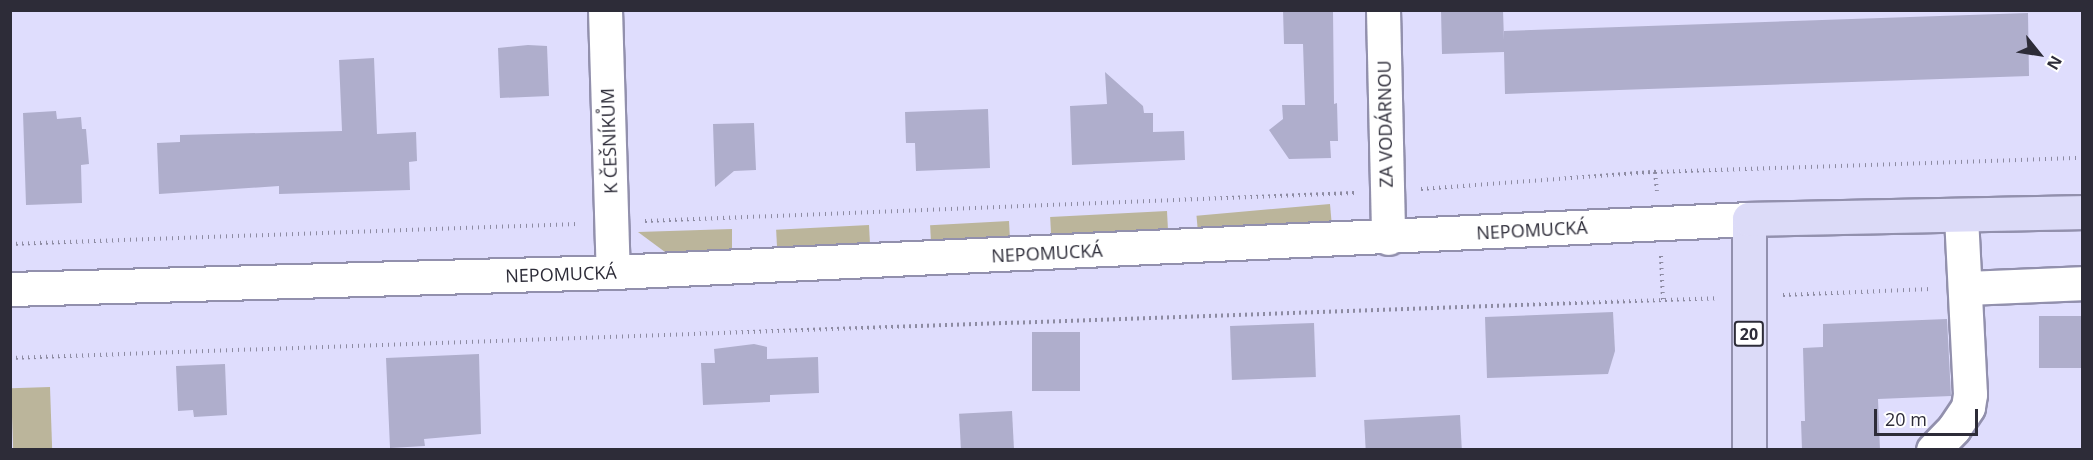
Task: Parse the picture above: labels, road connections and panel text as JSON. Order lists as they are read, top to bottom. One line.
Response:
{"streets":{"main road":["NEPOMUCKÁ","20"],"street":["ZA VODÁRNOU","K ČEŠNÍKŮM"]},"crossings":[["ZA VODÁRNOU","NEPOMUCKÁ"],["K ČEŠNÍKŮM","NEPOMUCKÁ"],["NEPOMUCKÁ","20"]],"scale_bar":"20 m","north":"bottom right"}
